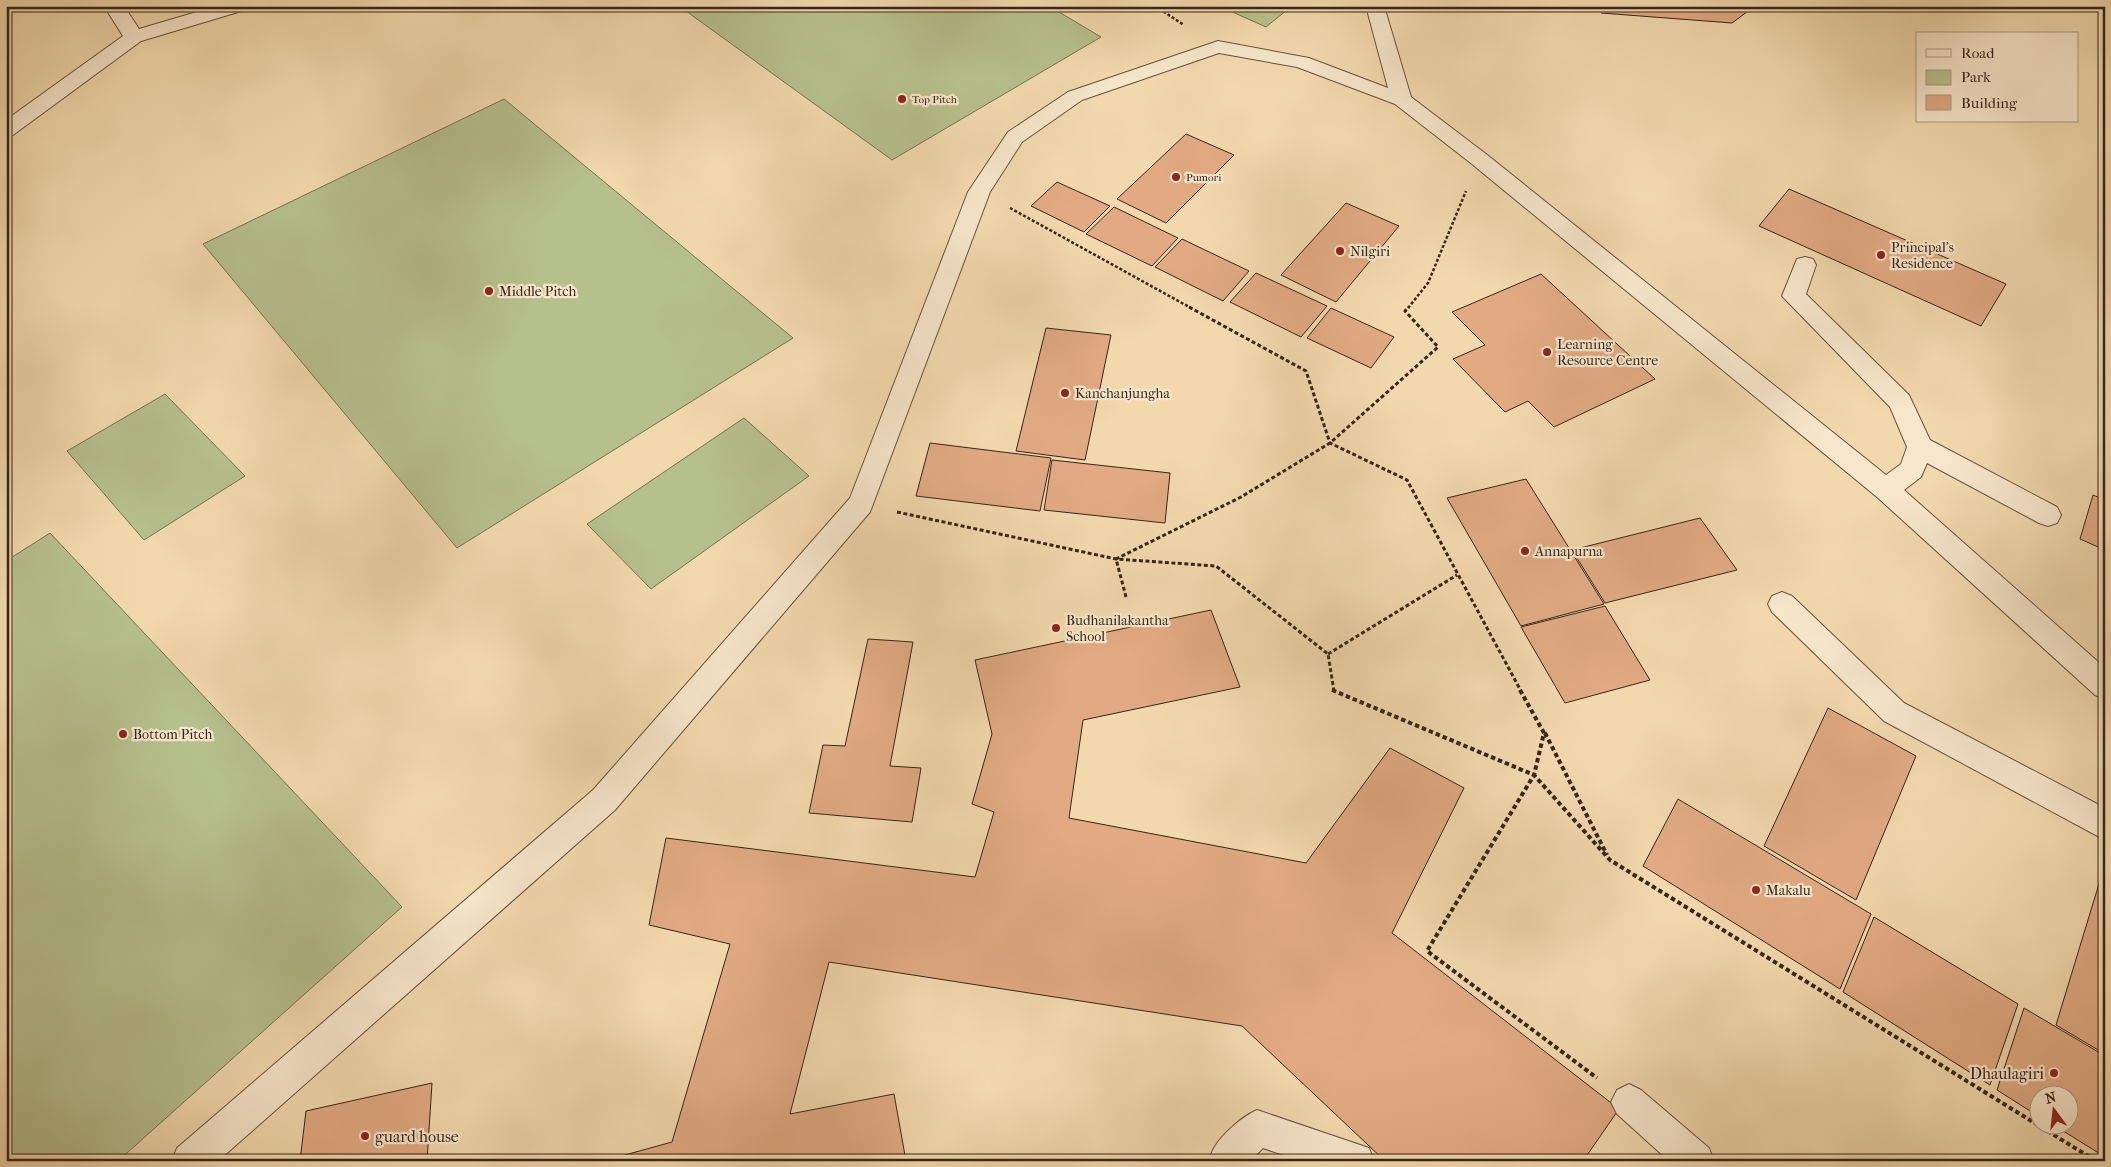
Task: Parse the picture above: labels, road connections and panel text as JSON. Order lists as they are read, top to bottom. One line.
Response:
{"places":["Top Pitch","Pumori","Nilgiri","Principal's Residence","Middle Pitch","Learning Resource Centre","Kanchanjungha","Annapurna","Budhanilakantha School","Bottom Pitch","Makalu","Dhaulagiri","guard house"],"legend":["Road","Park","Building"],"north":"top"}
